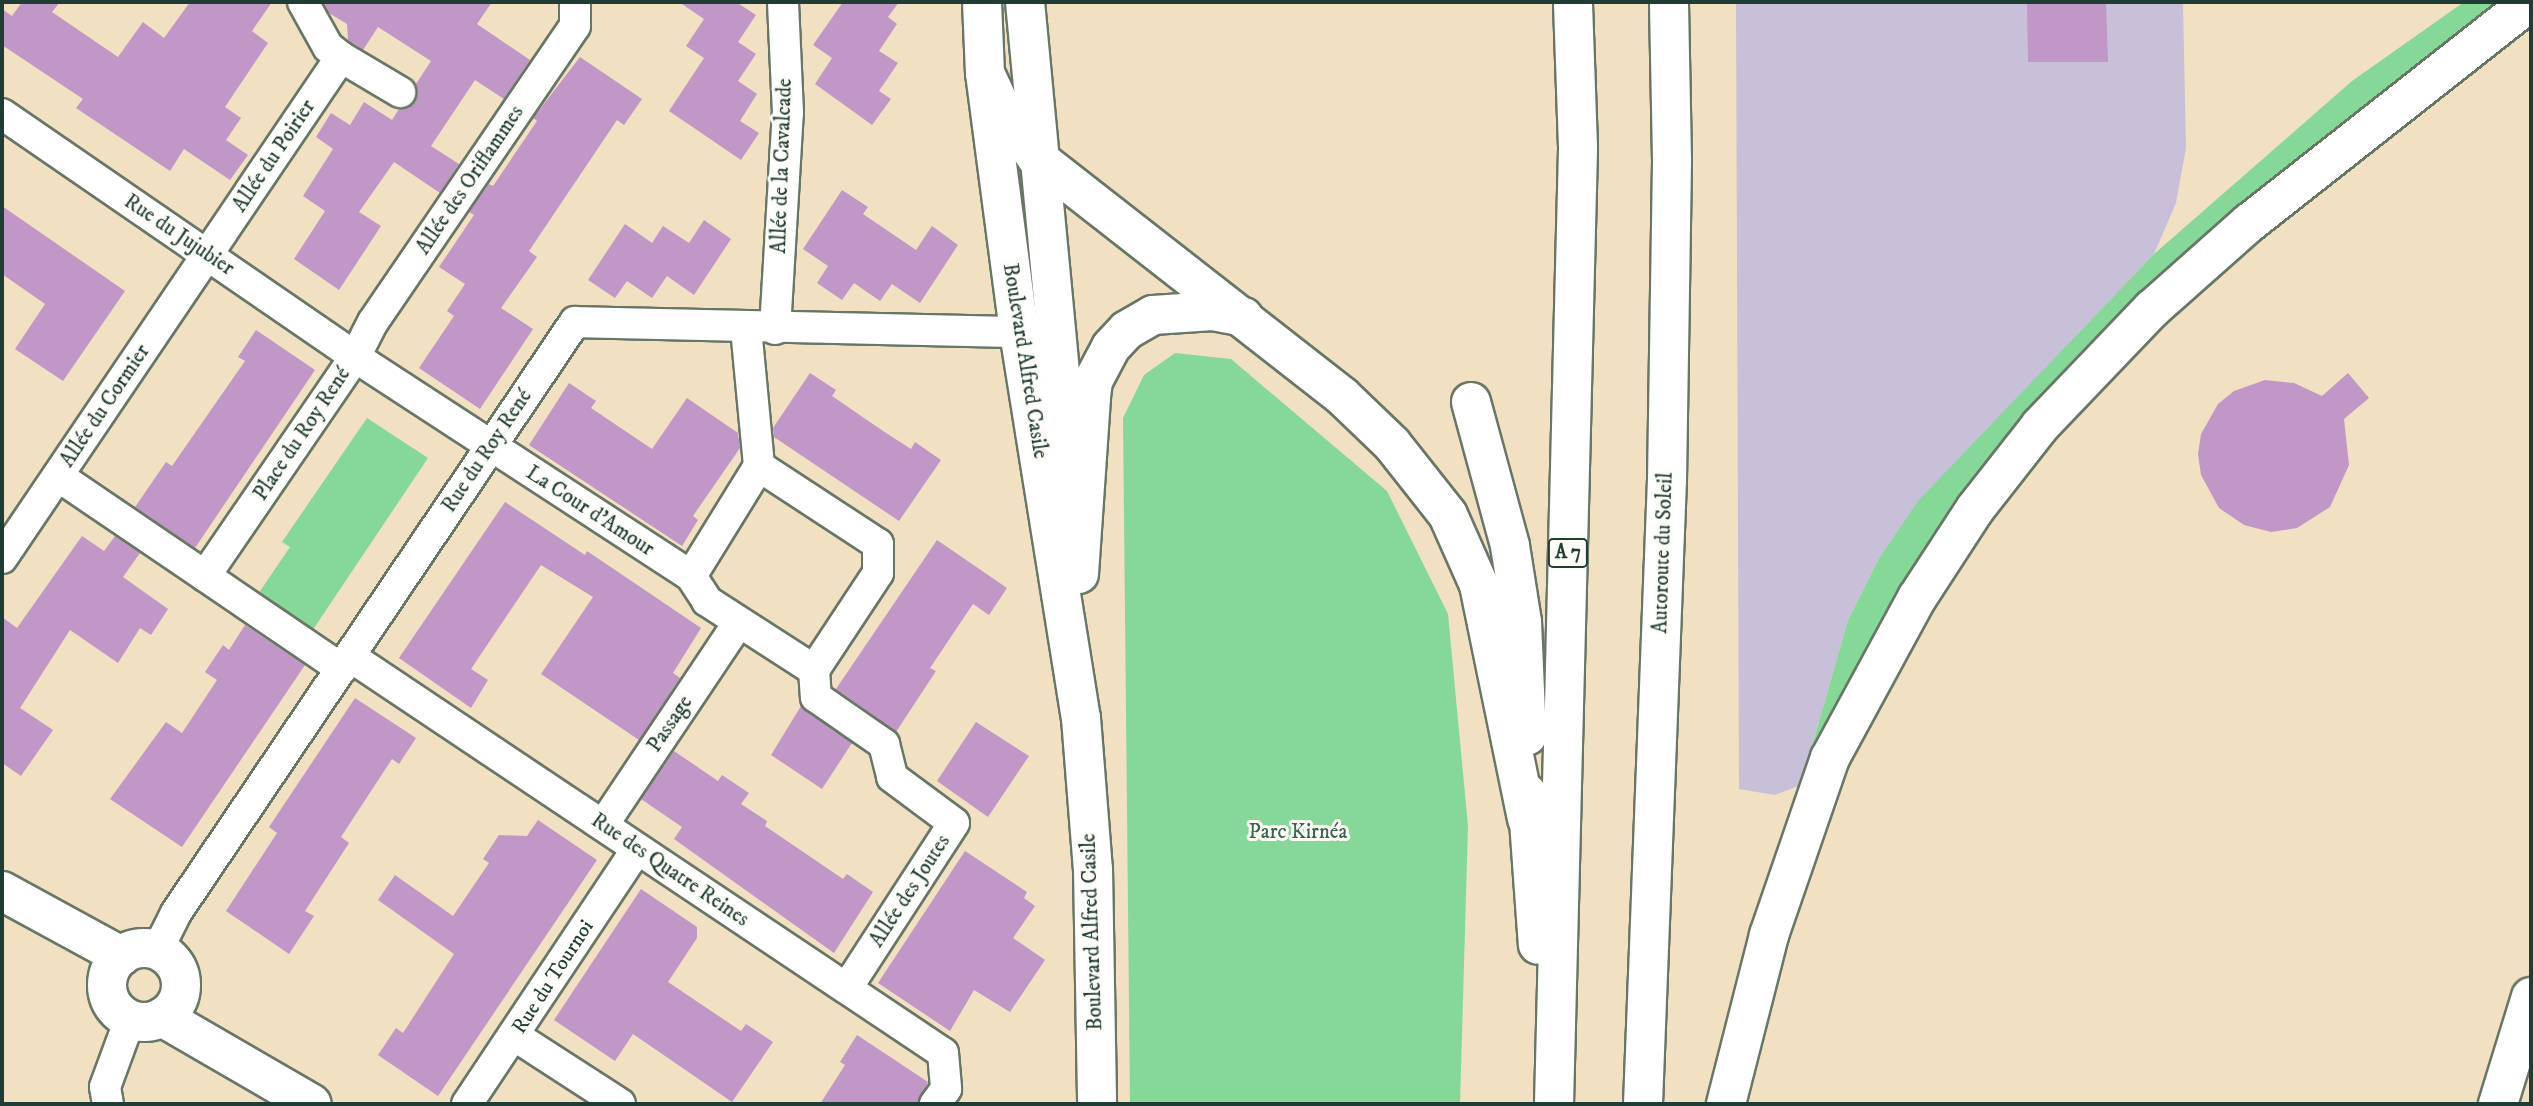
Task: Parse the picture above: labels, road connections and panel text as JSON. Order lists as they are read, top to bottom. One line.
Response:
{"streets":{"main road":["Boulevard Alfred Casile","A 7","Autoroute du Soleil"],"street":["Allée du Poirier","Allée de la Cavalcade","Allée des Oriflammes","Rue du Jujubier","Allée du Cormier","Place du Roy René","Rue du Roy René","La Cour d'Amour","Passage","Rue des Quatre Reines","Allée des Joutes","Rue du Tournoi"]},"crossings":[["Allée du Poirier","Rue du Jujubier"],["Allée du Poirier","Allée du Cormier"],["Allée de la Cavalcade","Rue du Roy René"],["Allée des Oriflammes","Rue du Jujubier"],["Allée des Oriflammes","Place du Roy René"],["Rue du Jujubier","Allée du Cormier"],["Rue du Jujubier","Place du Roy René"],["Boulevard Alfred Casile","Rue du Roy René"],["Place du Roy René","Rue du Roy René"],["Place du Roy René","La Cour d'Amour"],["Rue du Roy René","La Cour d'Amour"],["Rue du Roy René","Rue des Quatre Reines"],["La Cour d'Amour","Passage"],["La Cour d'Amour","Allée des Joutes"],["Passage","Rue des Quatre Reines"],["Rue des Quatre Reines","Allée des Joutes"],["Rue des Quatre Reines","Rue du Tournoi"]],"parks":["Parc Kirnéa"]}
